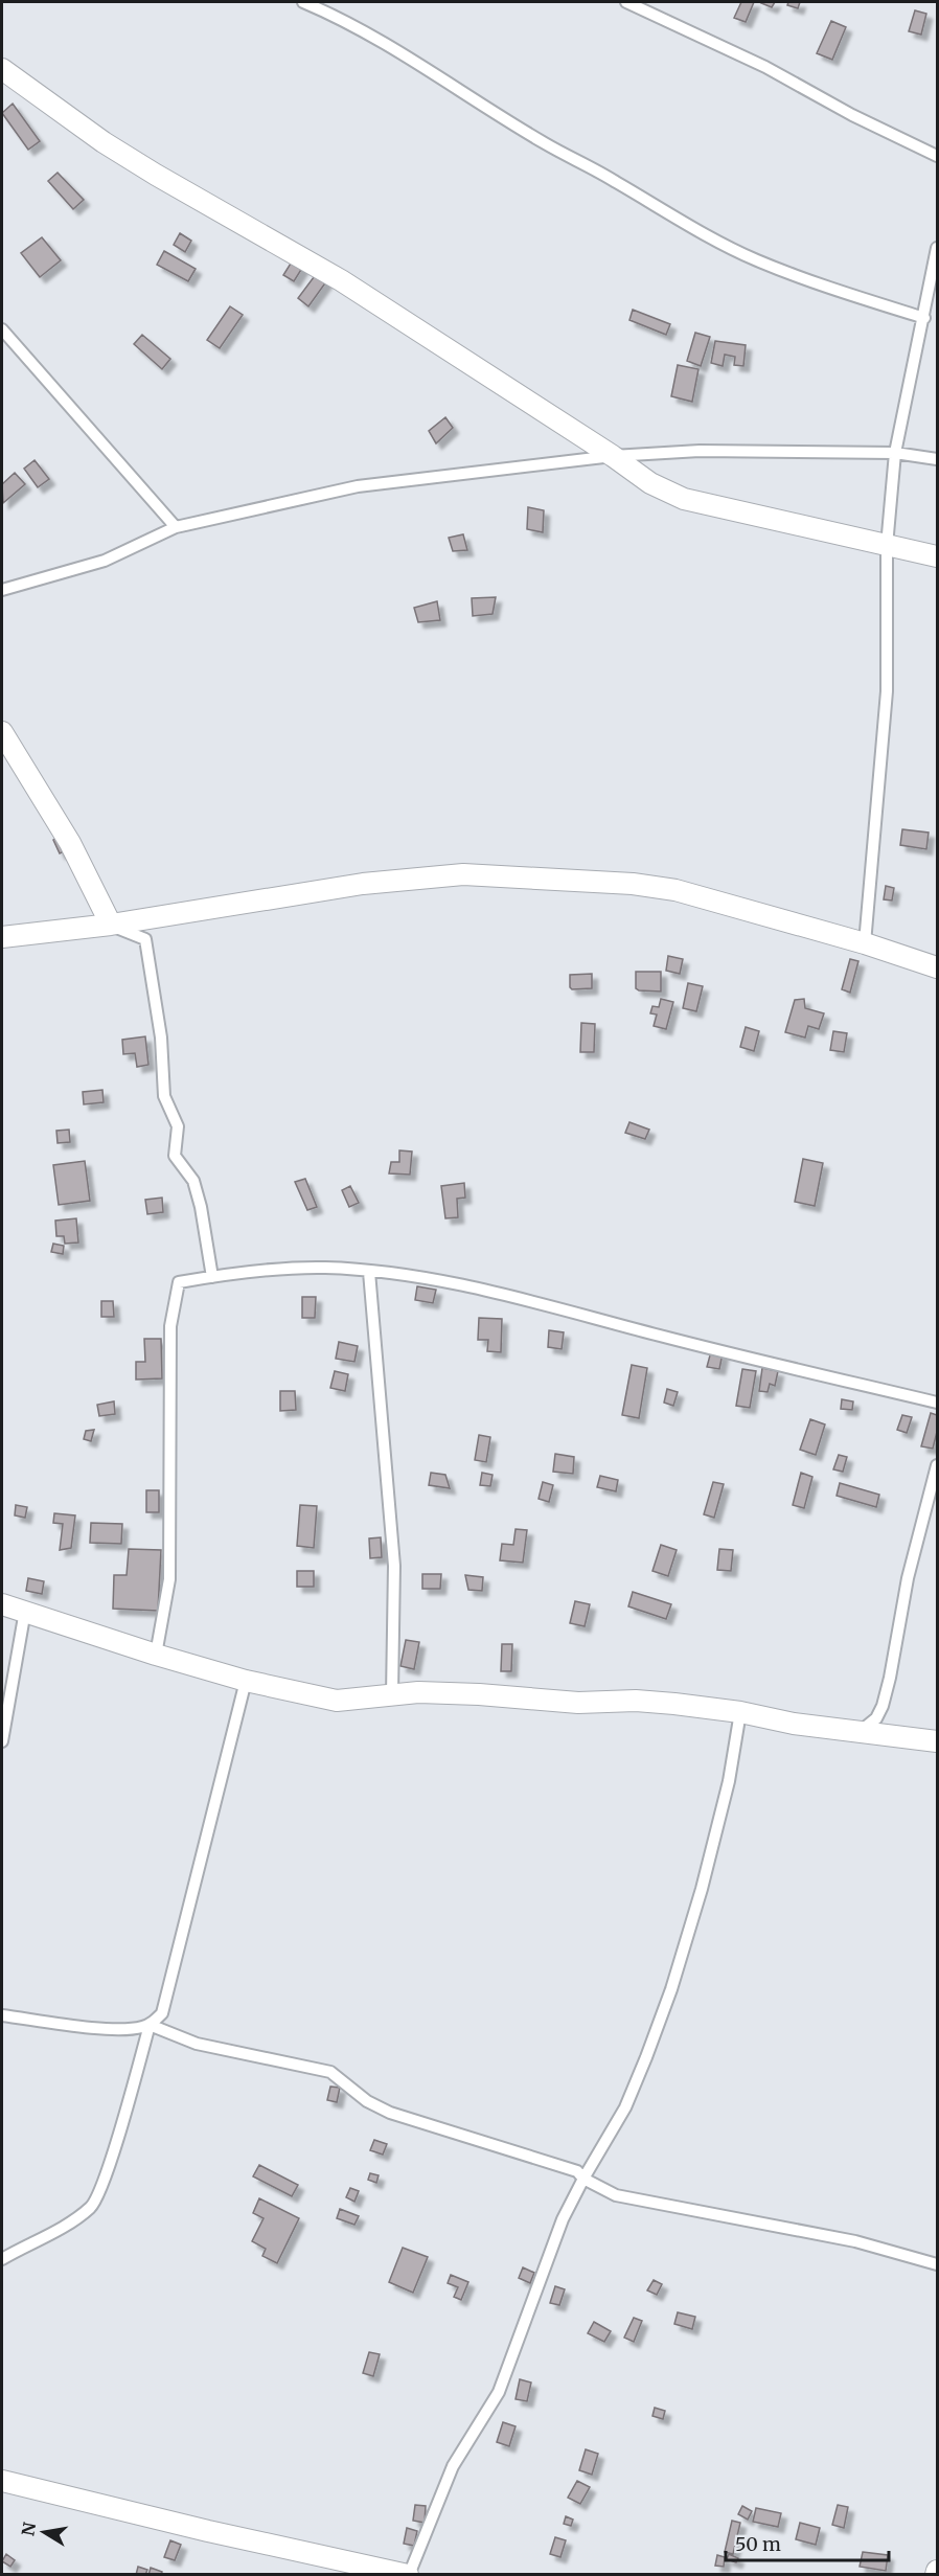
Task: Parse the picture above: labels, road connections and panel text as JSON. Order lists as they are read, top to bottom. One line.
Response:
{"scale_bar":"50 m","north":"left"}
